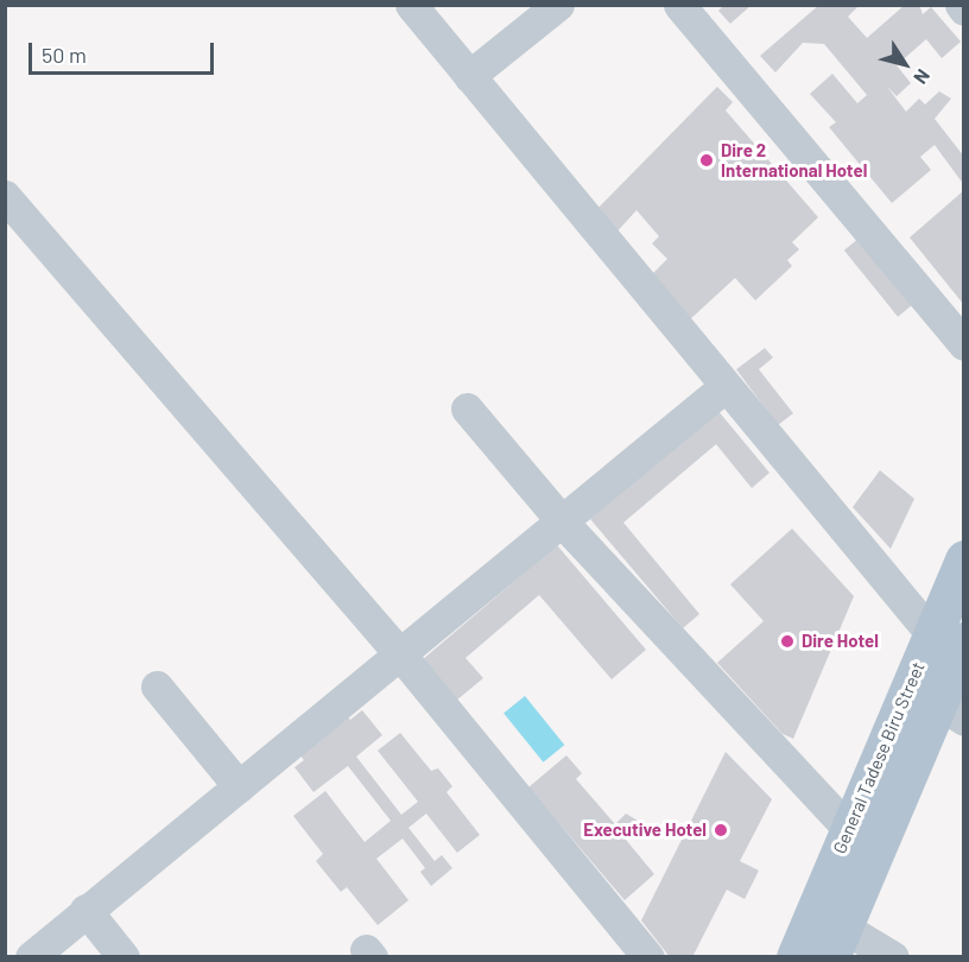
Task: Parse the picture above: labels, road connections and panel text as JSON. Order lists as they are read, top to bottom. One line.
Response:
{"streets":{"main road":["General Tadese Biru Street"]},"places":["Dire 2 International Hotel","Dire Hotel","Executive Hotel"],"scale_bar":"50 m","north":"bottom right"}
